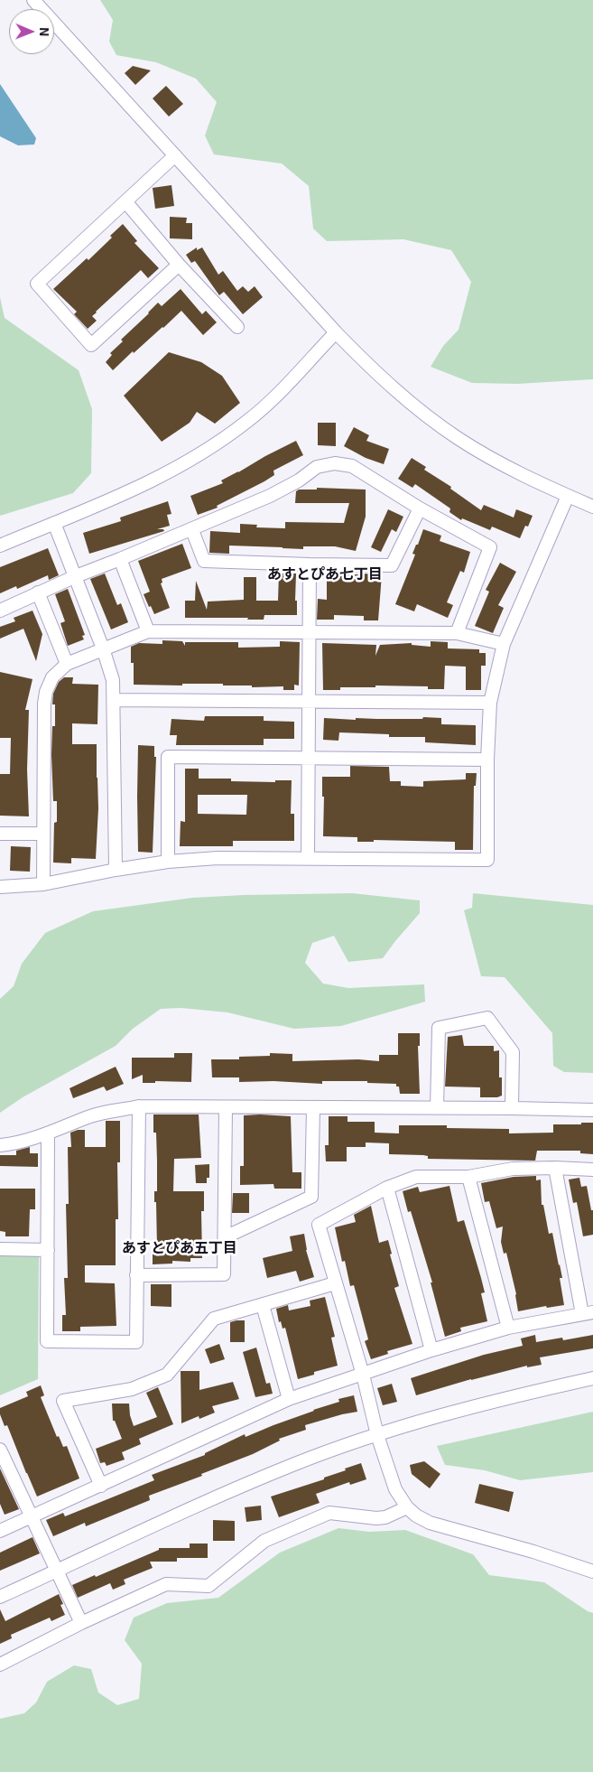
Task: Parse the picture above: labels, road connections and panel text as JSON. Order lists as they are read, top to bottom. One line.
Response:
{"districts":["あすとぴあ七丁目","あすとぴあ五丁目"],"north":"right"}
